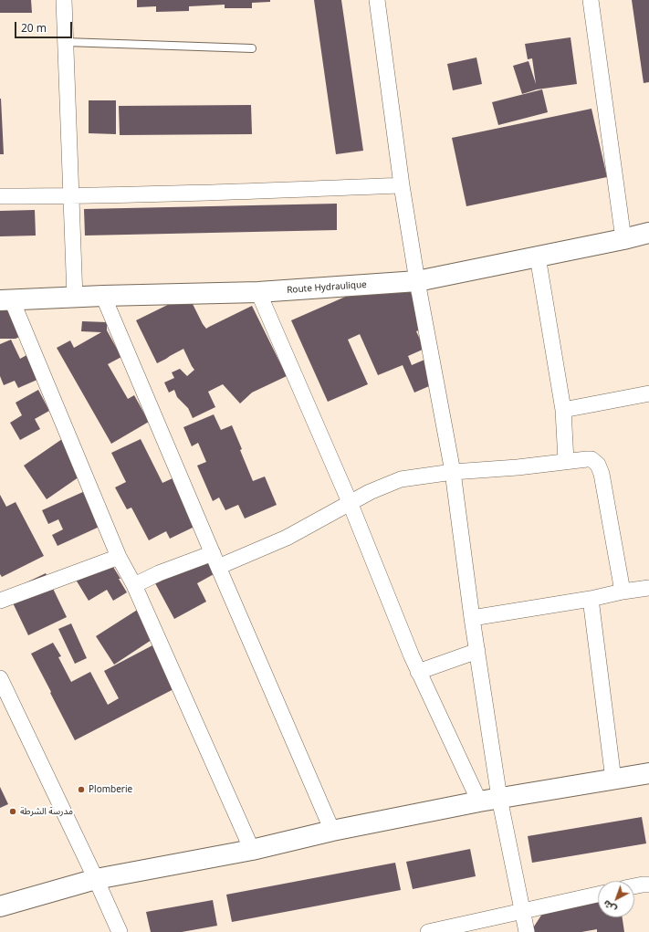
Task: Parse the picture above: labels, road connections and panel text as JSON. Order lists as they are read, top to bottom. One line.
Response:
{"streets":{"street":["Route Hydraulique"]},"places":["Plomberie","مدرسة الشرطة"],"scale_bar":"20 m","north":"bottom left"}
